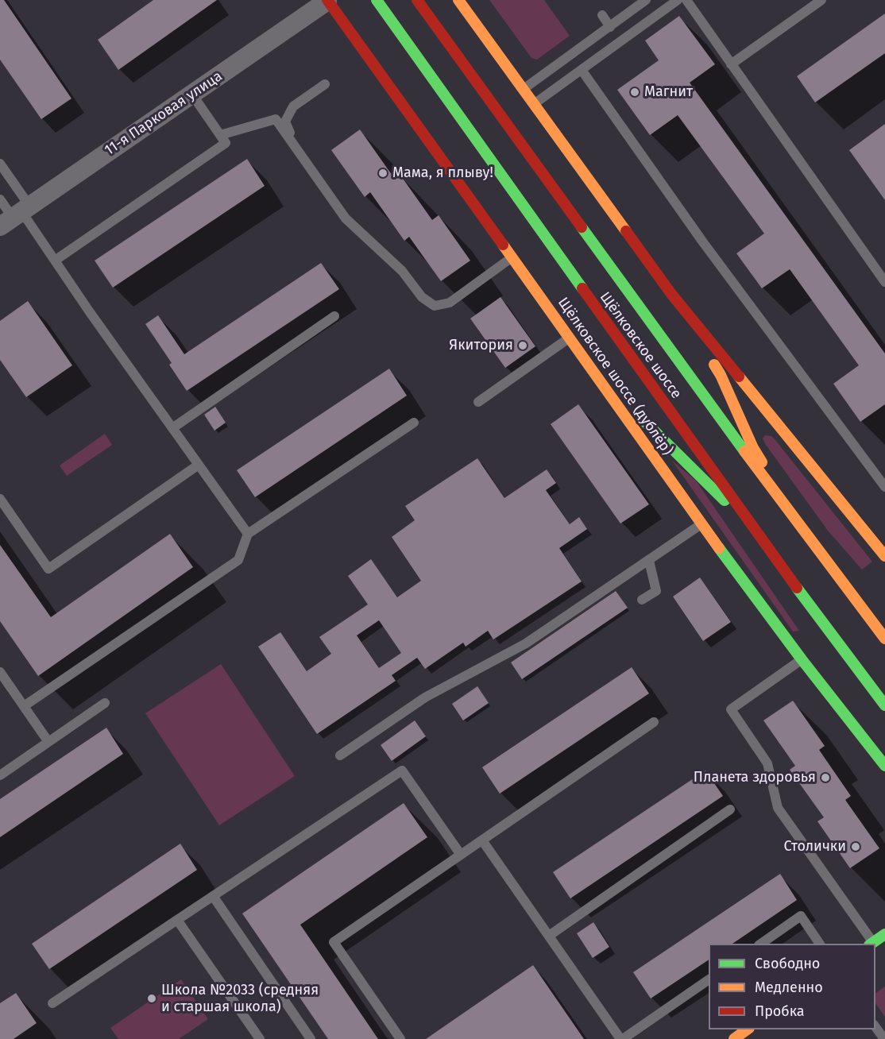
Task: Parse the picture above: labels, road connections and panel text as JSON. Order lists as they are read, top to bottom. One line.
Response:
{"streets":{"main road":["Щёлковское шоссе","Щёлковское шоссе (дублёр)"],"street":["11-я Парковая улица"]},"crossings":[["11-я Парковая улица","Щёлковское шоссе (дублёр)"]],"places":["Магнит","Мама, я плыву!","Якитория","Планета здоровья","Столички","Школа №2033 (средняя и старшая школа)"],"legend":["Свободно","Медленно","Пробка"]}
